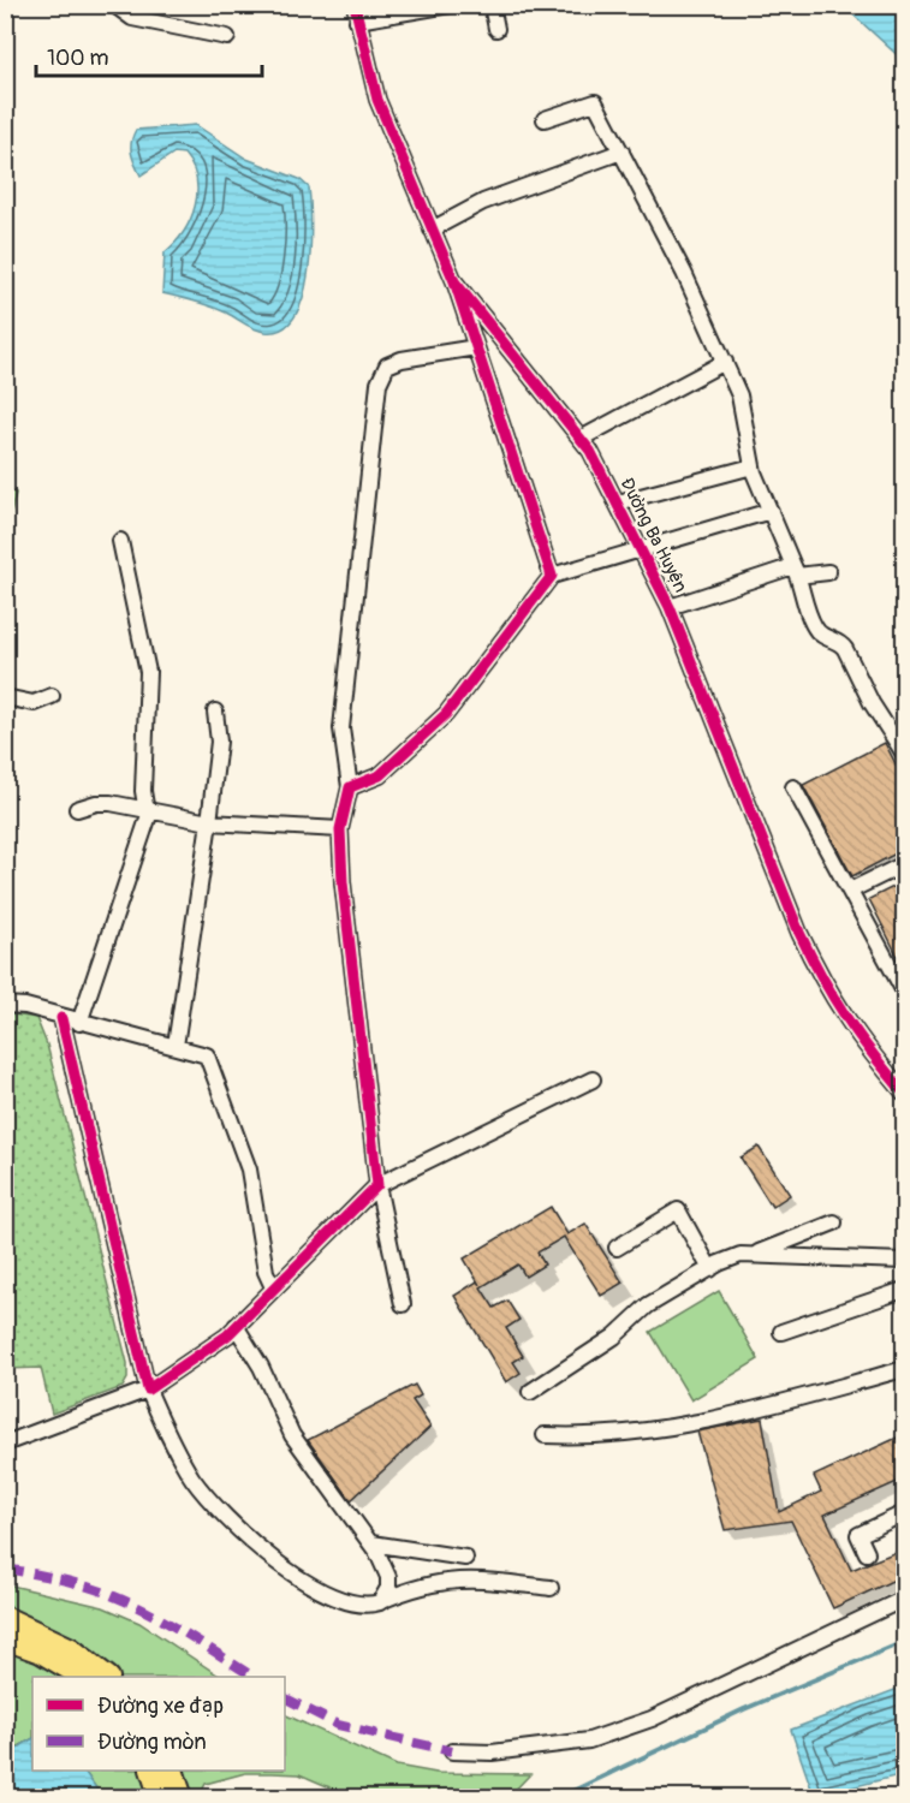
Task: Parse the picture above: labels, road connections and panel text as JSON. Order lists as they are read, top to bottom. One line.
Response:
{"streets":{"street":["Đường Ba Huyện"]},"legend":["Đường xe đạp","Đường mòn"],"scale_bar":"100 m"}
